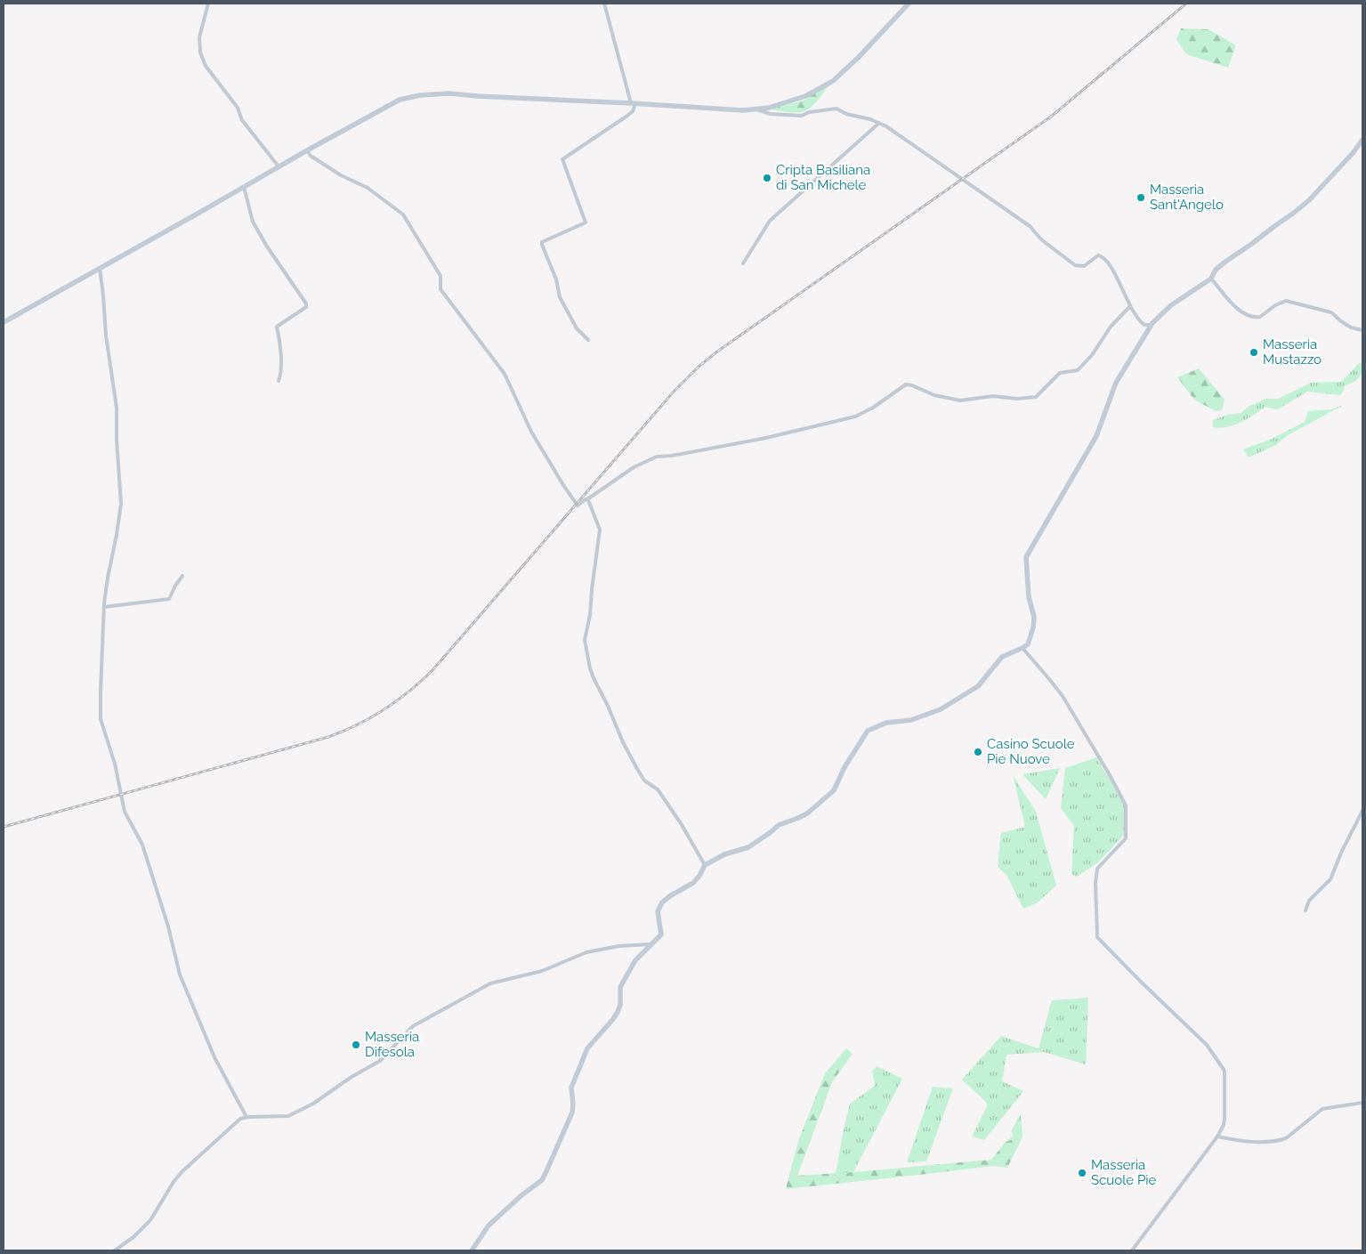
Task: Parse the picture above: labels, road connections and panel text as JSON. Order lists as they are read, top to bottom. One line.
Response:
{"places":["Cripta Basiliana di San Michele","Masseria Sant'Angelo","Masseria Mustazzo","Casino Scuole Pie Nuove","Masseria Difesola","Masseria Scuole Pie"]}
